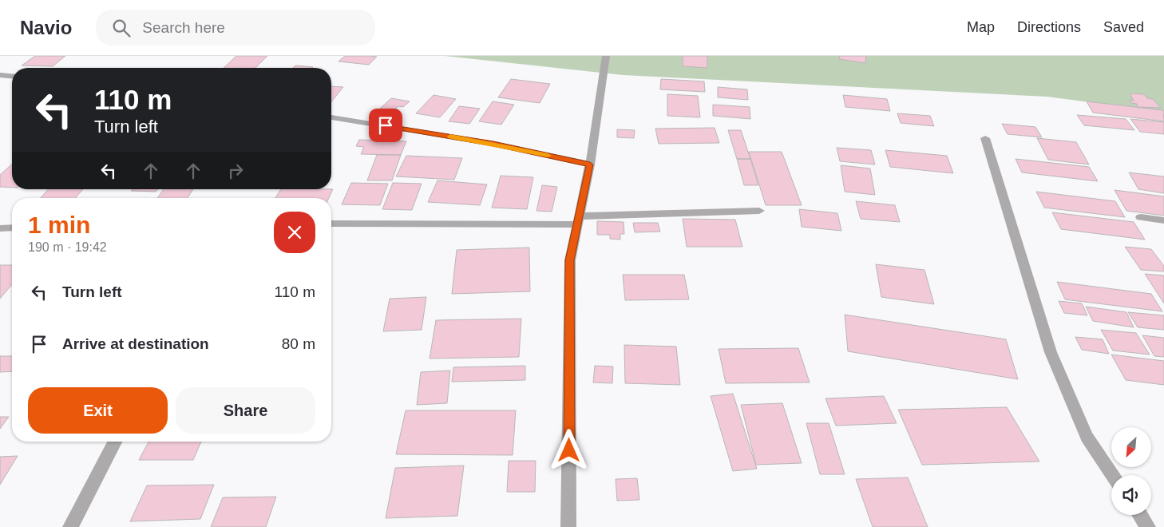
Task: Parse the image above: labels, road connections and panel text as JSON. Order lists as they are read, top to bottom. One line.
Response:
{"north":"bottom left","page":{"header":"Navio","search":"Search here","nav":["Map","Directions","Saved"],"turn":["110 m","Turn left"],"heading":["1 min","190 m · 19:42"],"list":[{"name":"Turn left","value":"110 m"},{"name":"Arrive at destination","value":"80 m"}],"buttons":["Exit","Share"]}}
